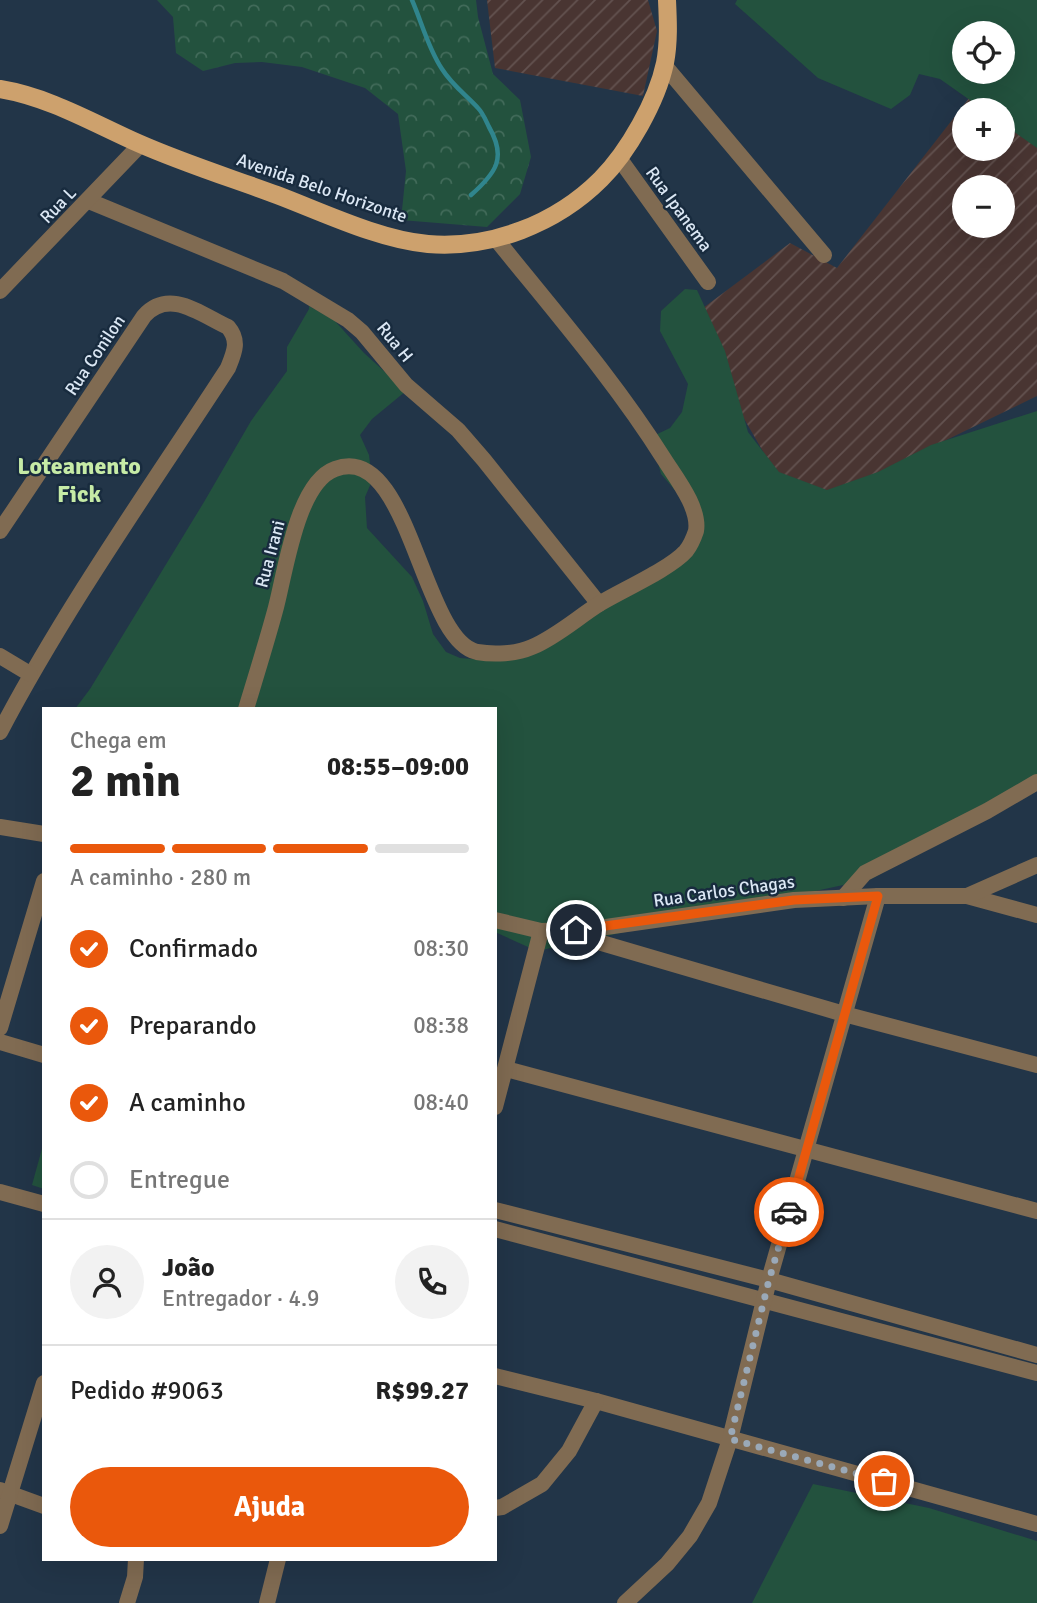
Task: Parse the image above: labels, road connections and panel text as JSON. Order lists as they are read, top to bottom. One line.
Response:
{"streets":{"main road":["Avenida Belo Horizonte"],"street":["Rua L","Rua Ipanema","Rua H","Rua Conilon","Rua Irani","Rua Carlos Chagas"]},"crossings":[["Avenida Belo Horizonte","Rua L"],["Avenida Belo Horizonte","Rua Ipanema"],["Rua L","Rua H"],["Rua H","Rua Irani"]],"districts":["Loteamento Fick"],"page":{"map_buttons":["+","−"],"heading":["2 min","Chega em","08:55–09:00"],"panel":["João","Entregador · 4.9","Pedido #9063","R$99.27"],"bar":"A caminho · 280 m","list":[["Confirmado","08:30"],["Preparando","08:38"],["A caminho","08:40"],"Entregue"],"buttons":"Ajuda"}}
